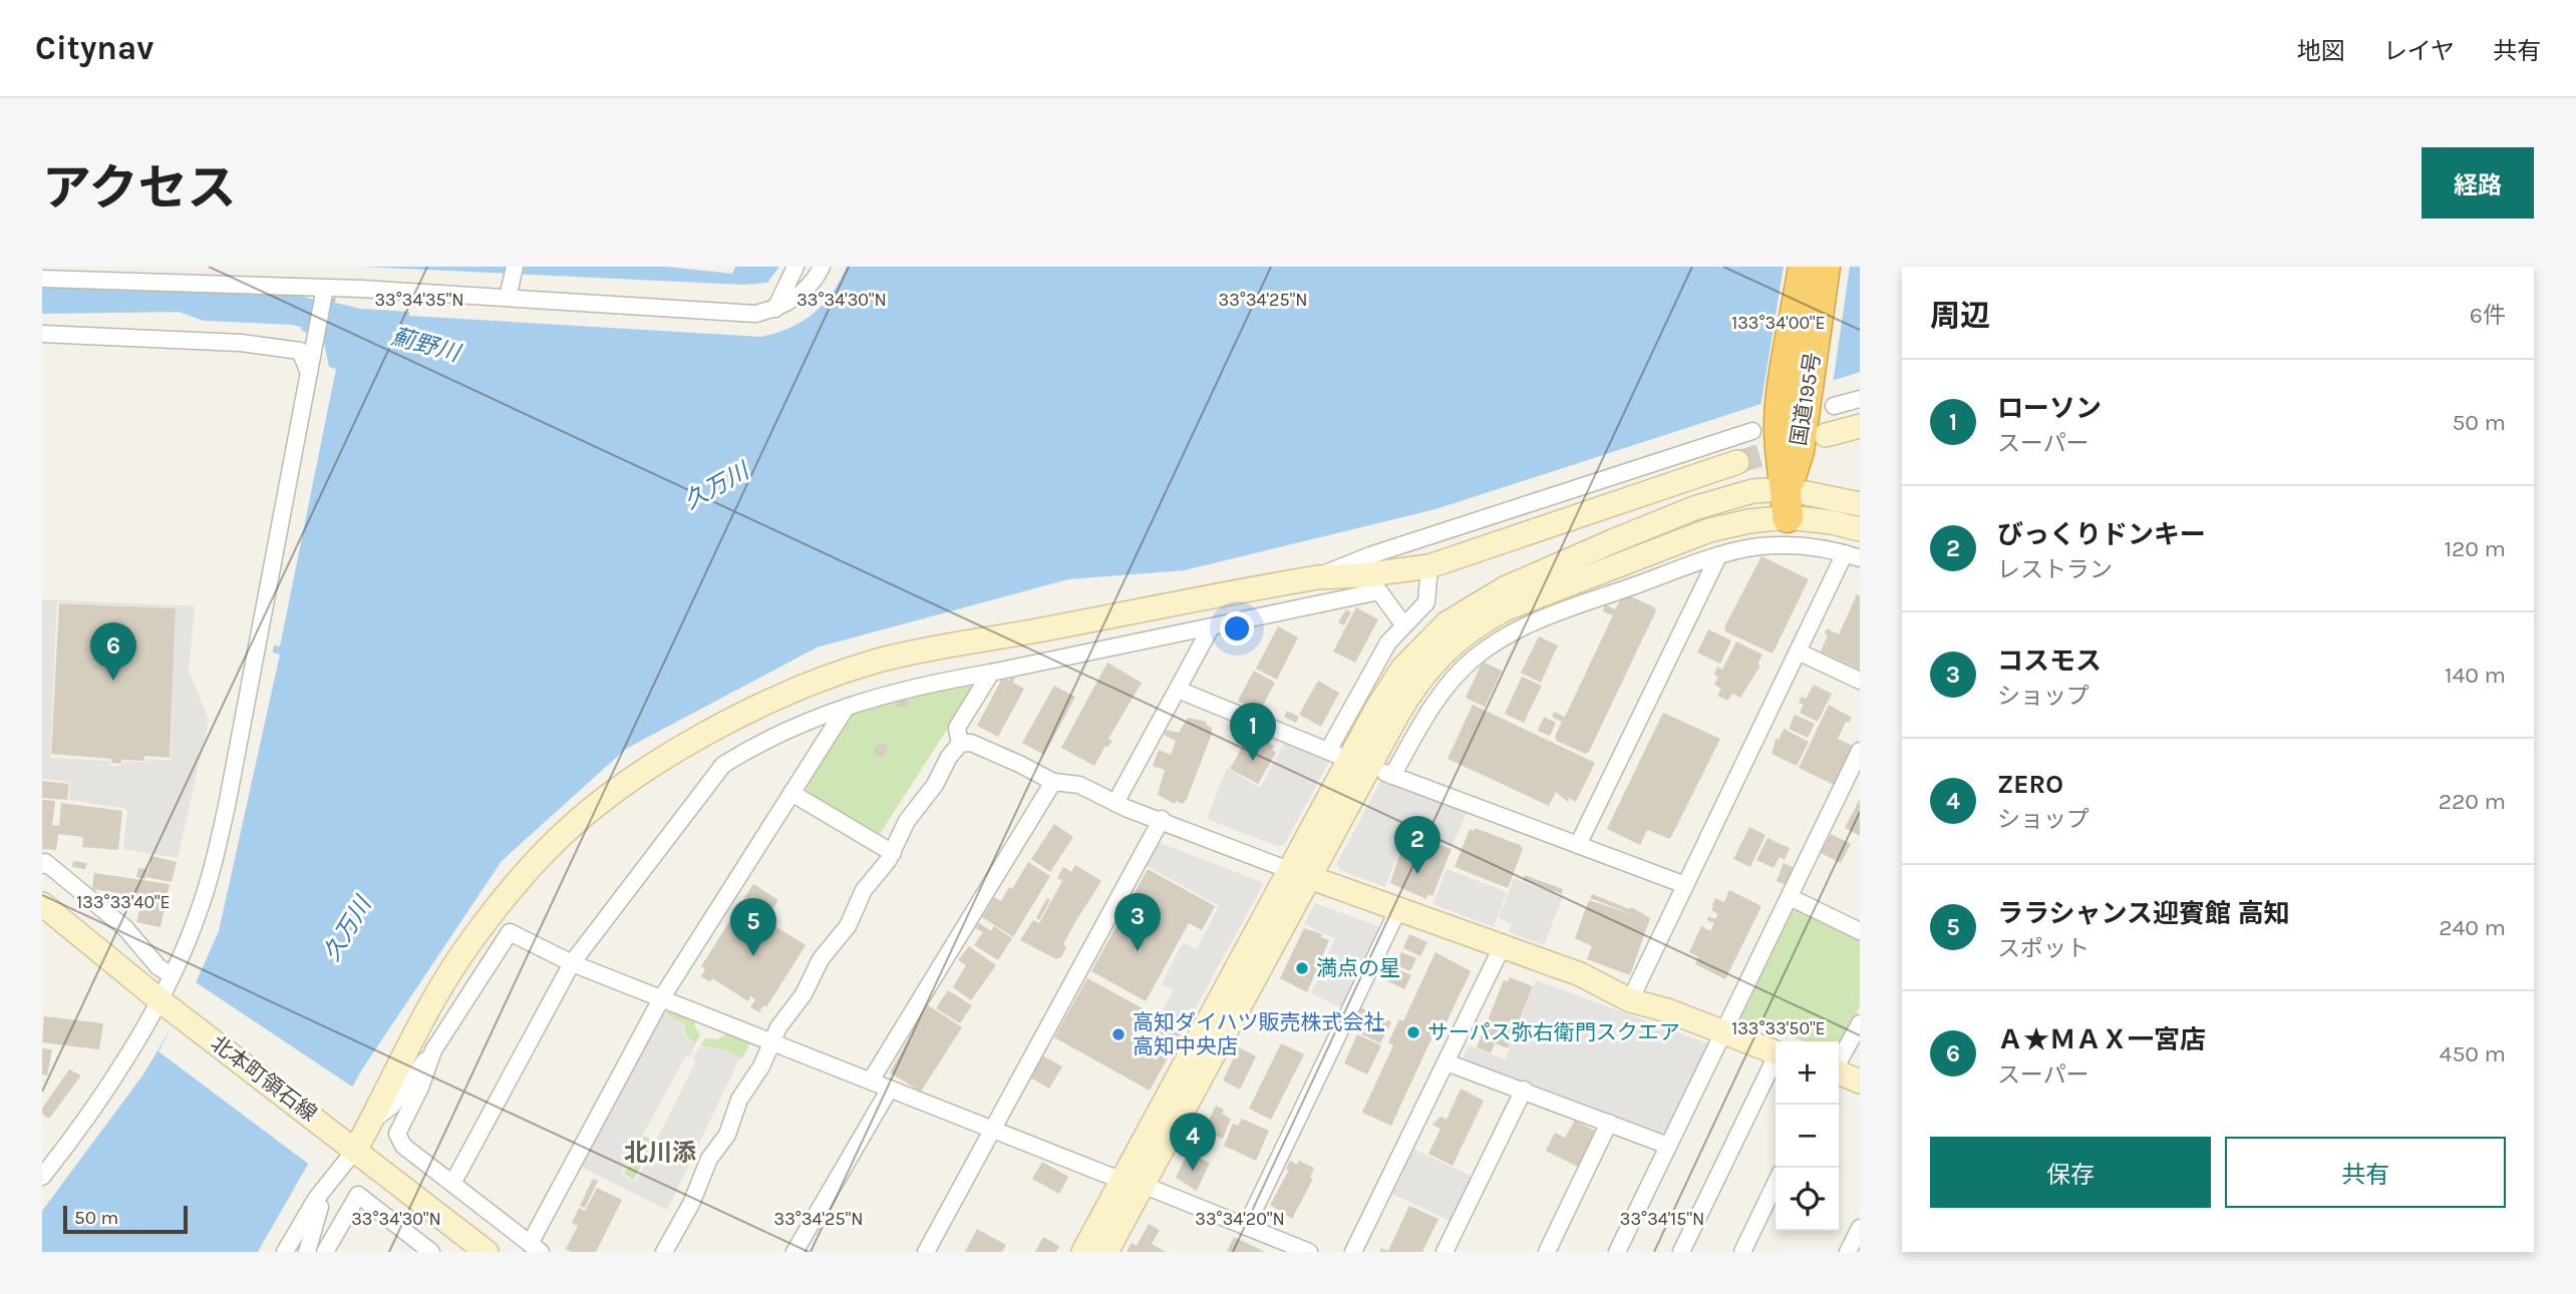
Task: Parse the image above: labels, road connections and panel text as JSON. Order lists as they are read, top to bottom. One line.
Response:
{"streets":{"highway":["国道195号"],"street":["北本町領石線"]},"districts":["北川添"],"water":["薊野川","久万川"],"places":["満点の星","サーパス弥右衛門スクエア","高知ダイハツ販売株式会社 高知中央店"],"scale_bar":"50 m","page":{"header":"Citynav","nav":["地図","レイヤ","共有"],"title":"アクセス","buttons":["経路",["保存","共有"]],"heading":["周辺","6件"],"list":[{"mark":"1","name":"ローソン","note":"スーパー","value":"50 m"},{"mark":"2","name":"びっくりドンキー","note":"レストラン","value":"120 m"},{"mark":"3","name":"コスモス","note":"ショップ","value":"140 m"},{"mark":"4","name":"ZERO","note":"ショップ","value":"220 m"},{"mark":"5","name":"ララシャンス迎賓館 高知","note":"スポット","value":"240 m"},{"mark":"6","name":"Ａ★ＭＡＸ一宮店","note":"スーパー","value":"450 m"}],"pins":["6","1","2","3","5","4"],"map_buttons":["+","−"],"scale":"50 m"},"coordinates":["33°34'35\"N","33°34'30\"N","33°34'25\"N","133°34'00\"E","133°33'40\"E","133°33'50\"E","33°34'20\"N","33°34'15\"N"]}
